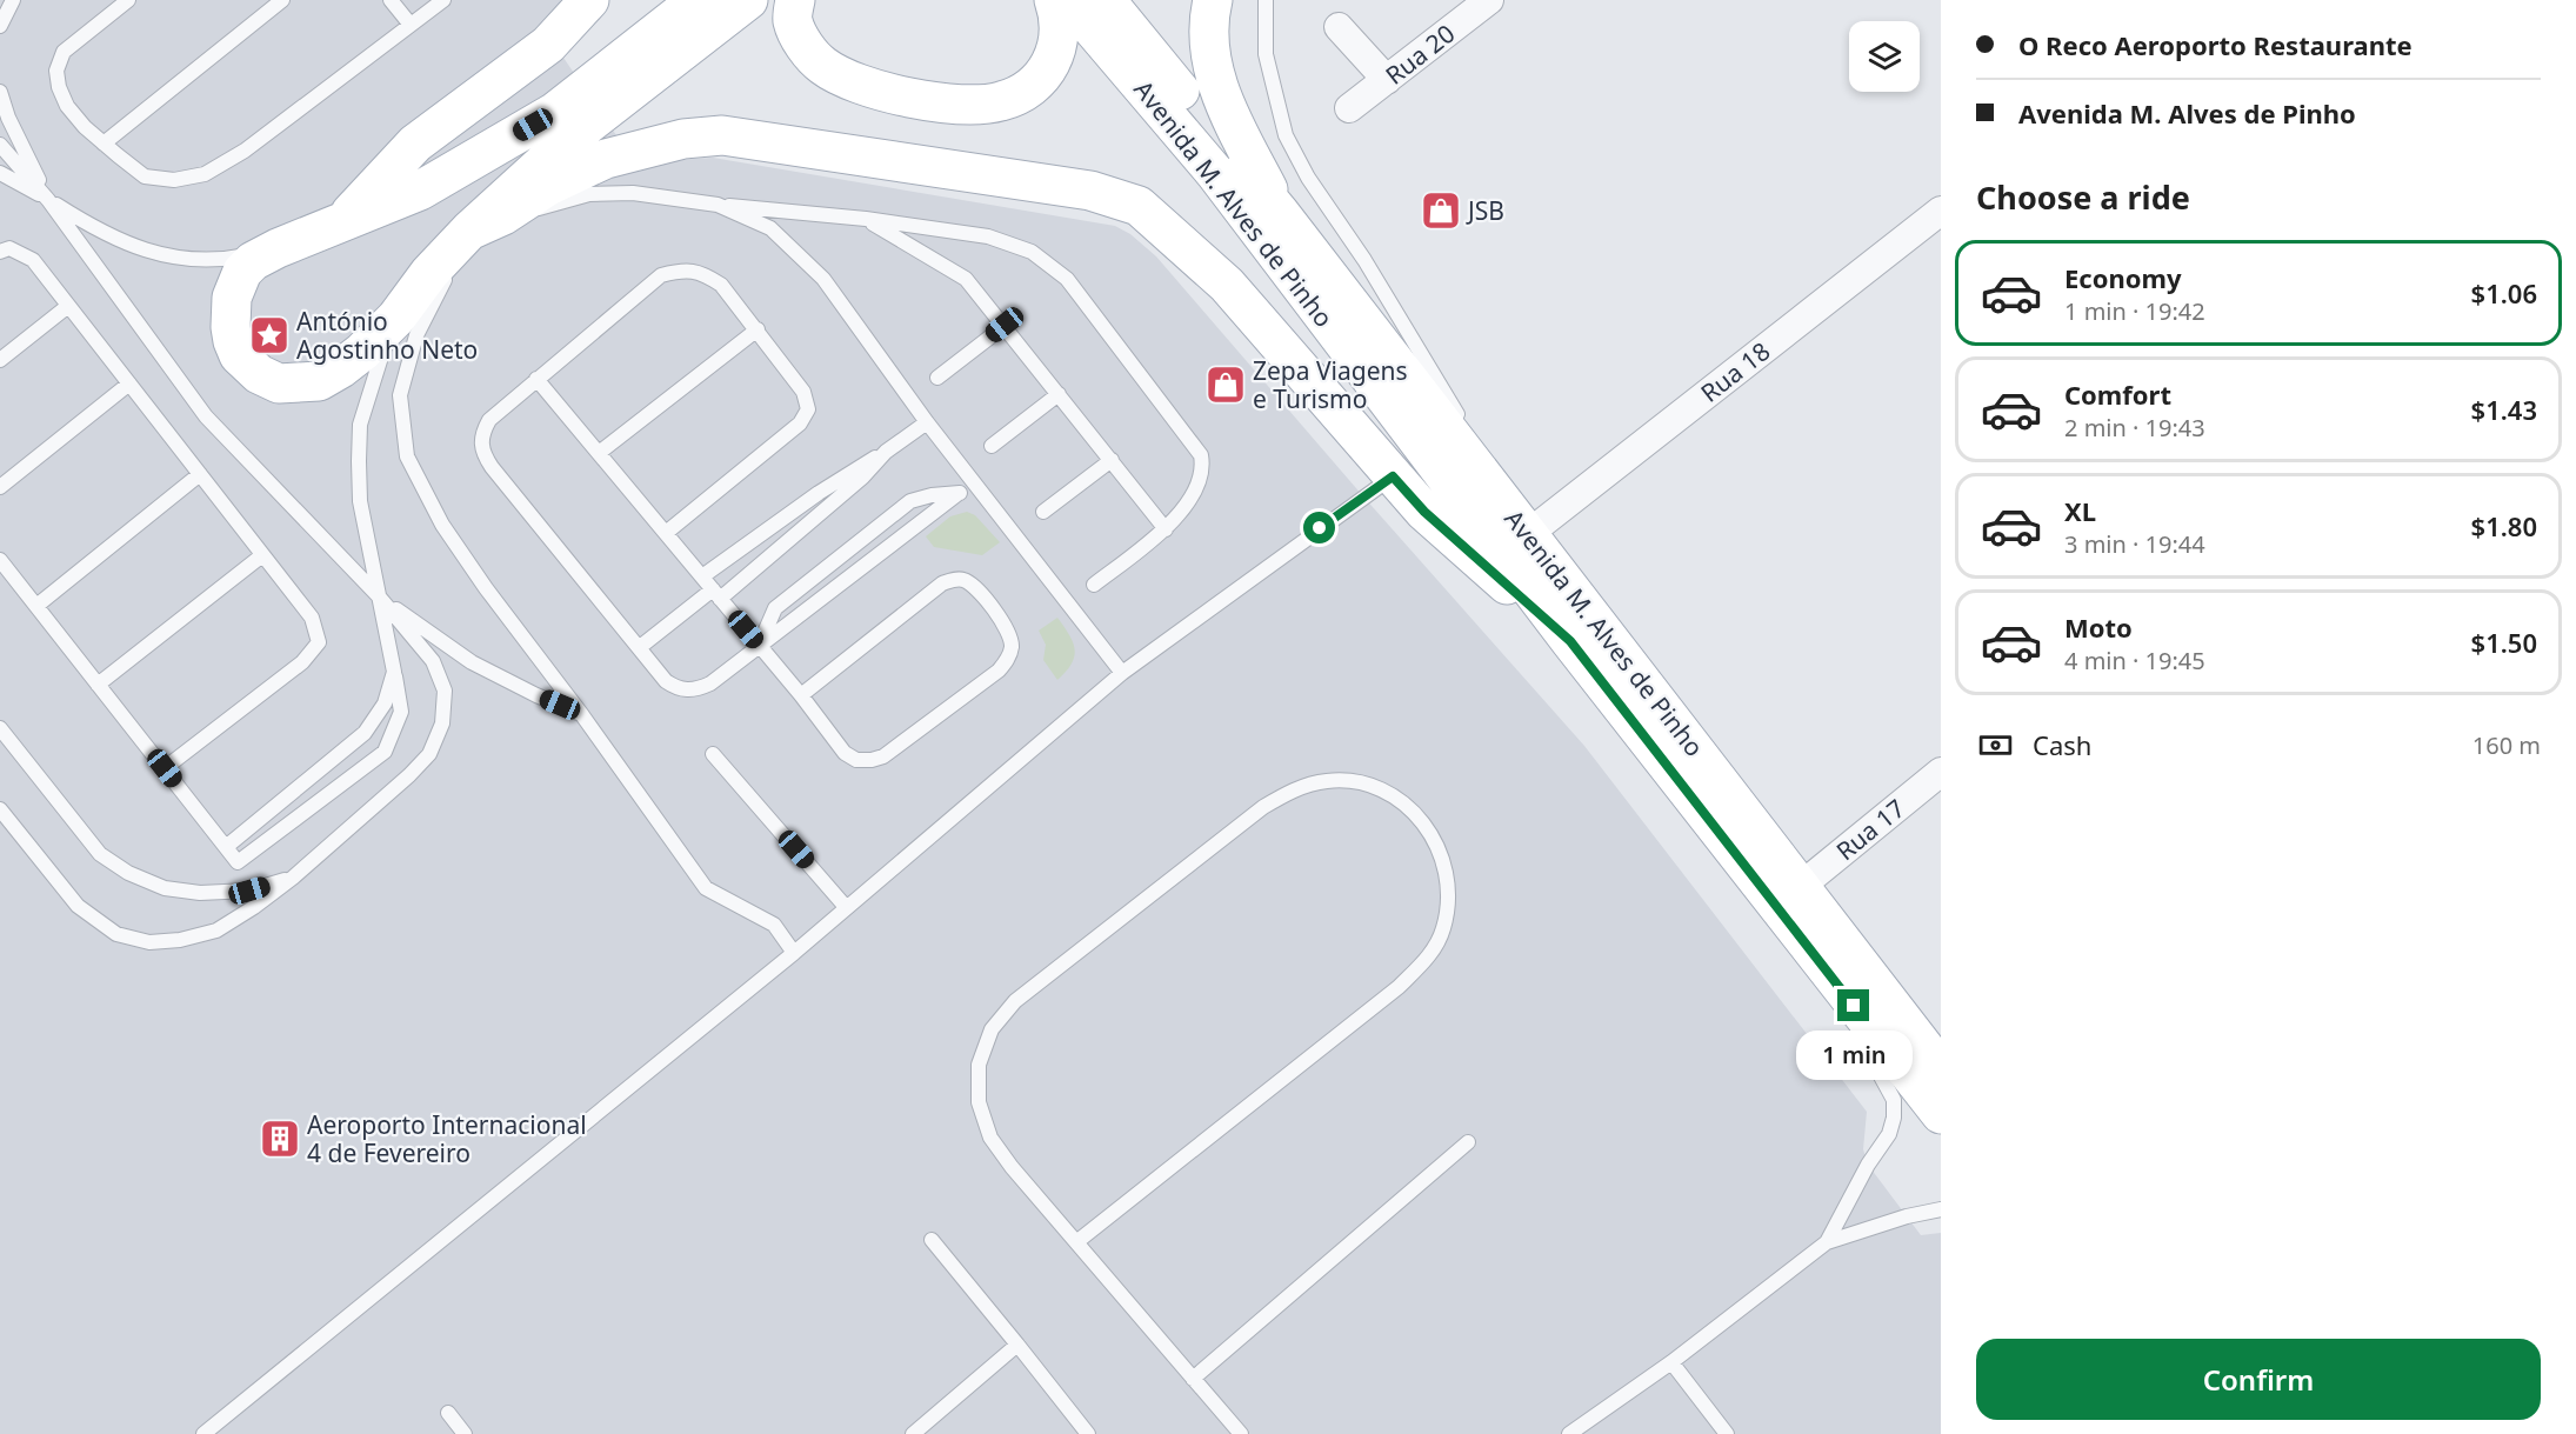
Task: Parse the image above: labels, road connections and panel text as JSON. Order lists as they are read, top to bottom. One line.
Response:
{"streets":{"main road":["Avenida M. Alves de Pinho"],"street":["Rua 20","Rua 18","Rua 17"]},"crossings":[["Avenida M. Alves de Pinho","Rua 18"],["Avenida M. Alves de Pinho","Rua 17"]],"places":{"shop":["JSB","Zepa Viagens e Turismo"],"place":["António Agostinho Neto"],"building":["Aeroporto Internacional 4 de Fevereiro"]},"page":{"banner":["O Reco Aeroporto Restaurante","Avenida M. Alves de Pinho"],"heading":"Choose a ride","list":[{"name":"Economy","note":"1 min · 19:42","value":"$1.06"},{"name":"Comfort","note":"2 min · 19:43","value":"$1.43"},{"name":"XL","note":"3 min · 19:44","value":"$1.80"},{"name":"Moto","note":"4 min · 19:45","value":"$1.50"}],"pay":["Cash","160 m"],"bubble":"1 min","buttons":"Confirm"}}
